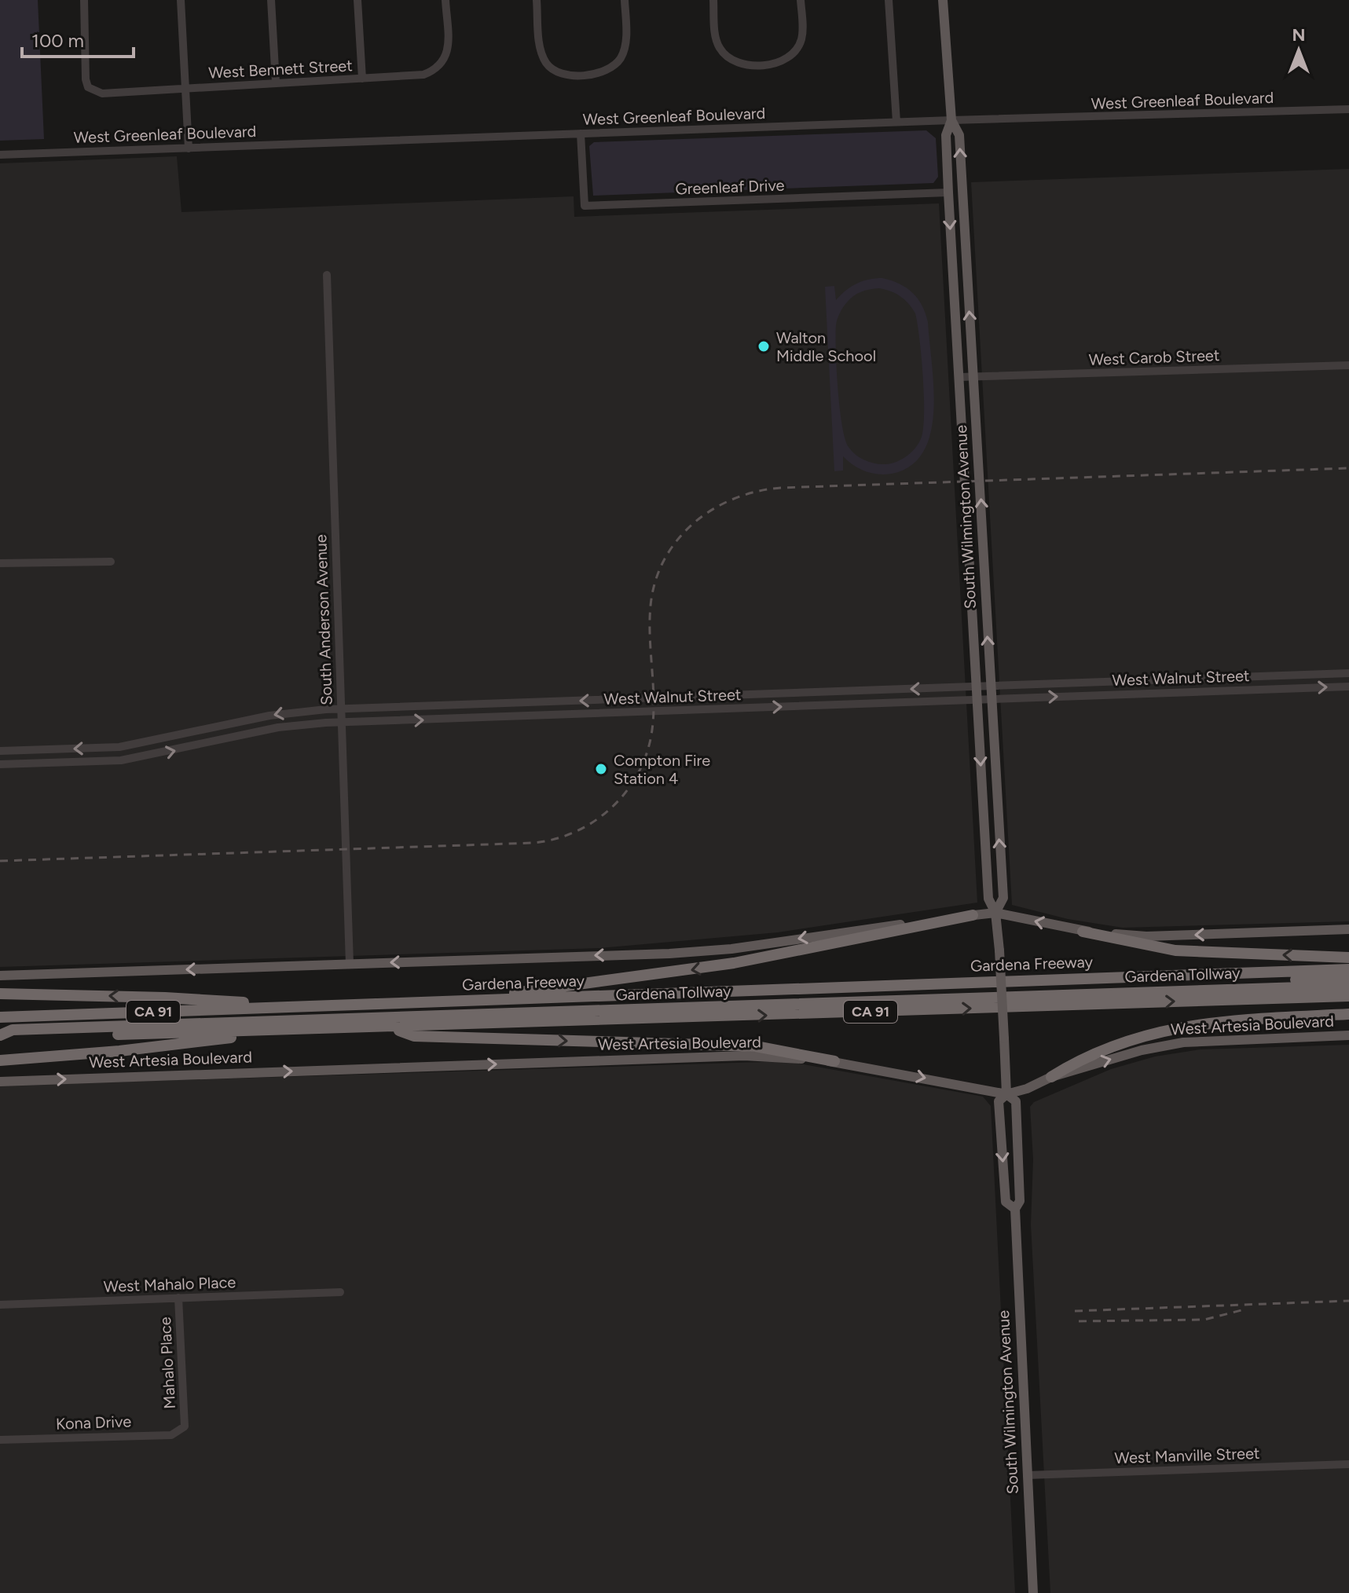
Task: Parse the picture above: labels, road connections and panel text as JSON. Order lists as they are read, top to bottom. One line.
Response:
{"streets":{"highway":["Gardena Freeway","Gardena Tollway","CA 91"],"main road":["South Wilmington Avenue","West Artesia Boulevard"],"street":["West Bennett Street","West Greenleaf Boulevard","Greenleaf Drive","West Carob Street","South Anderson Avenue","West Walnut Street","West Mahalo Place","Mahalo Place","Kona Drive","West Manville Street"]},"crossings":[["West Greenleaf Boulevard","Greenleaf Drive"],["West Greenleaf Boulevard","South Wilmington Avenue"],["Greenleaf Drive","South Wilmington Avenue"],["West Carob Street","South Wilmington Avenue"],["South Wilmington Avenue","West Walnut Street"],["South Wilmington Avenue","West Artesia Boulevard"],["South Wilmington Avenue","West Manville Street"],["South Anderson Avenue","West Walnut Street"],["Gardena Tollway","CA 91"],["West Mahalo Place","Mahalo Place"],["Mahalo Place","Kona Drive"]],"one_way":["West Artesia Boulevard"],"places":["Walton Middle School","Compton Fire Station 4"],"scale_bar":"100 m","north":"top"}
